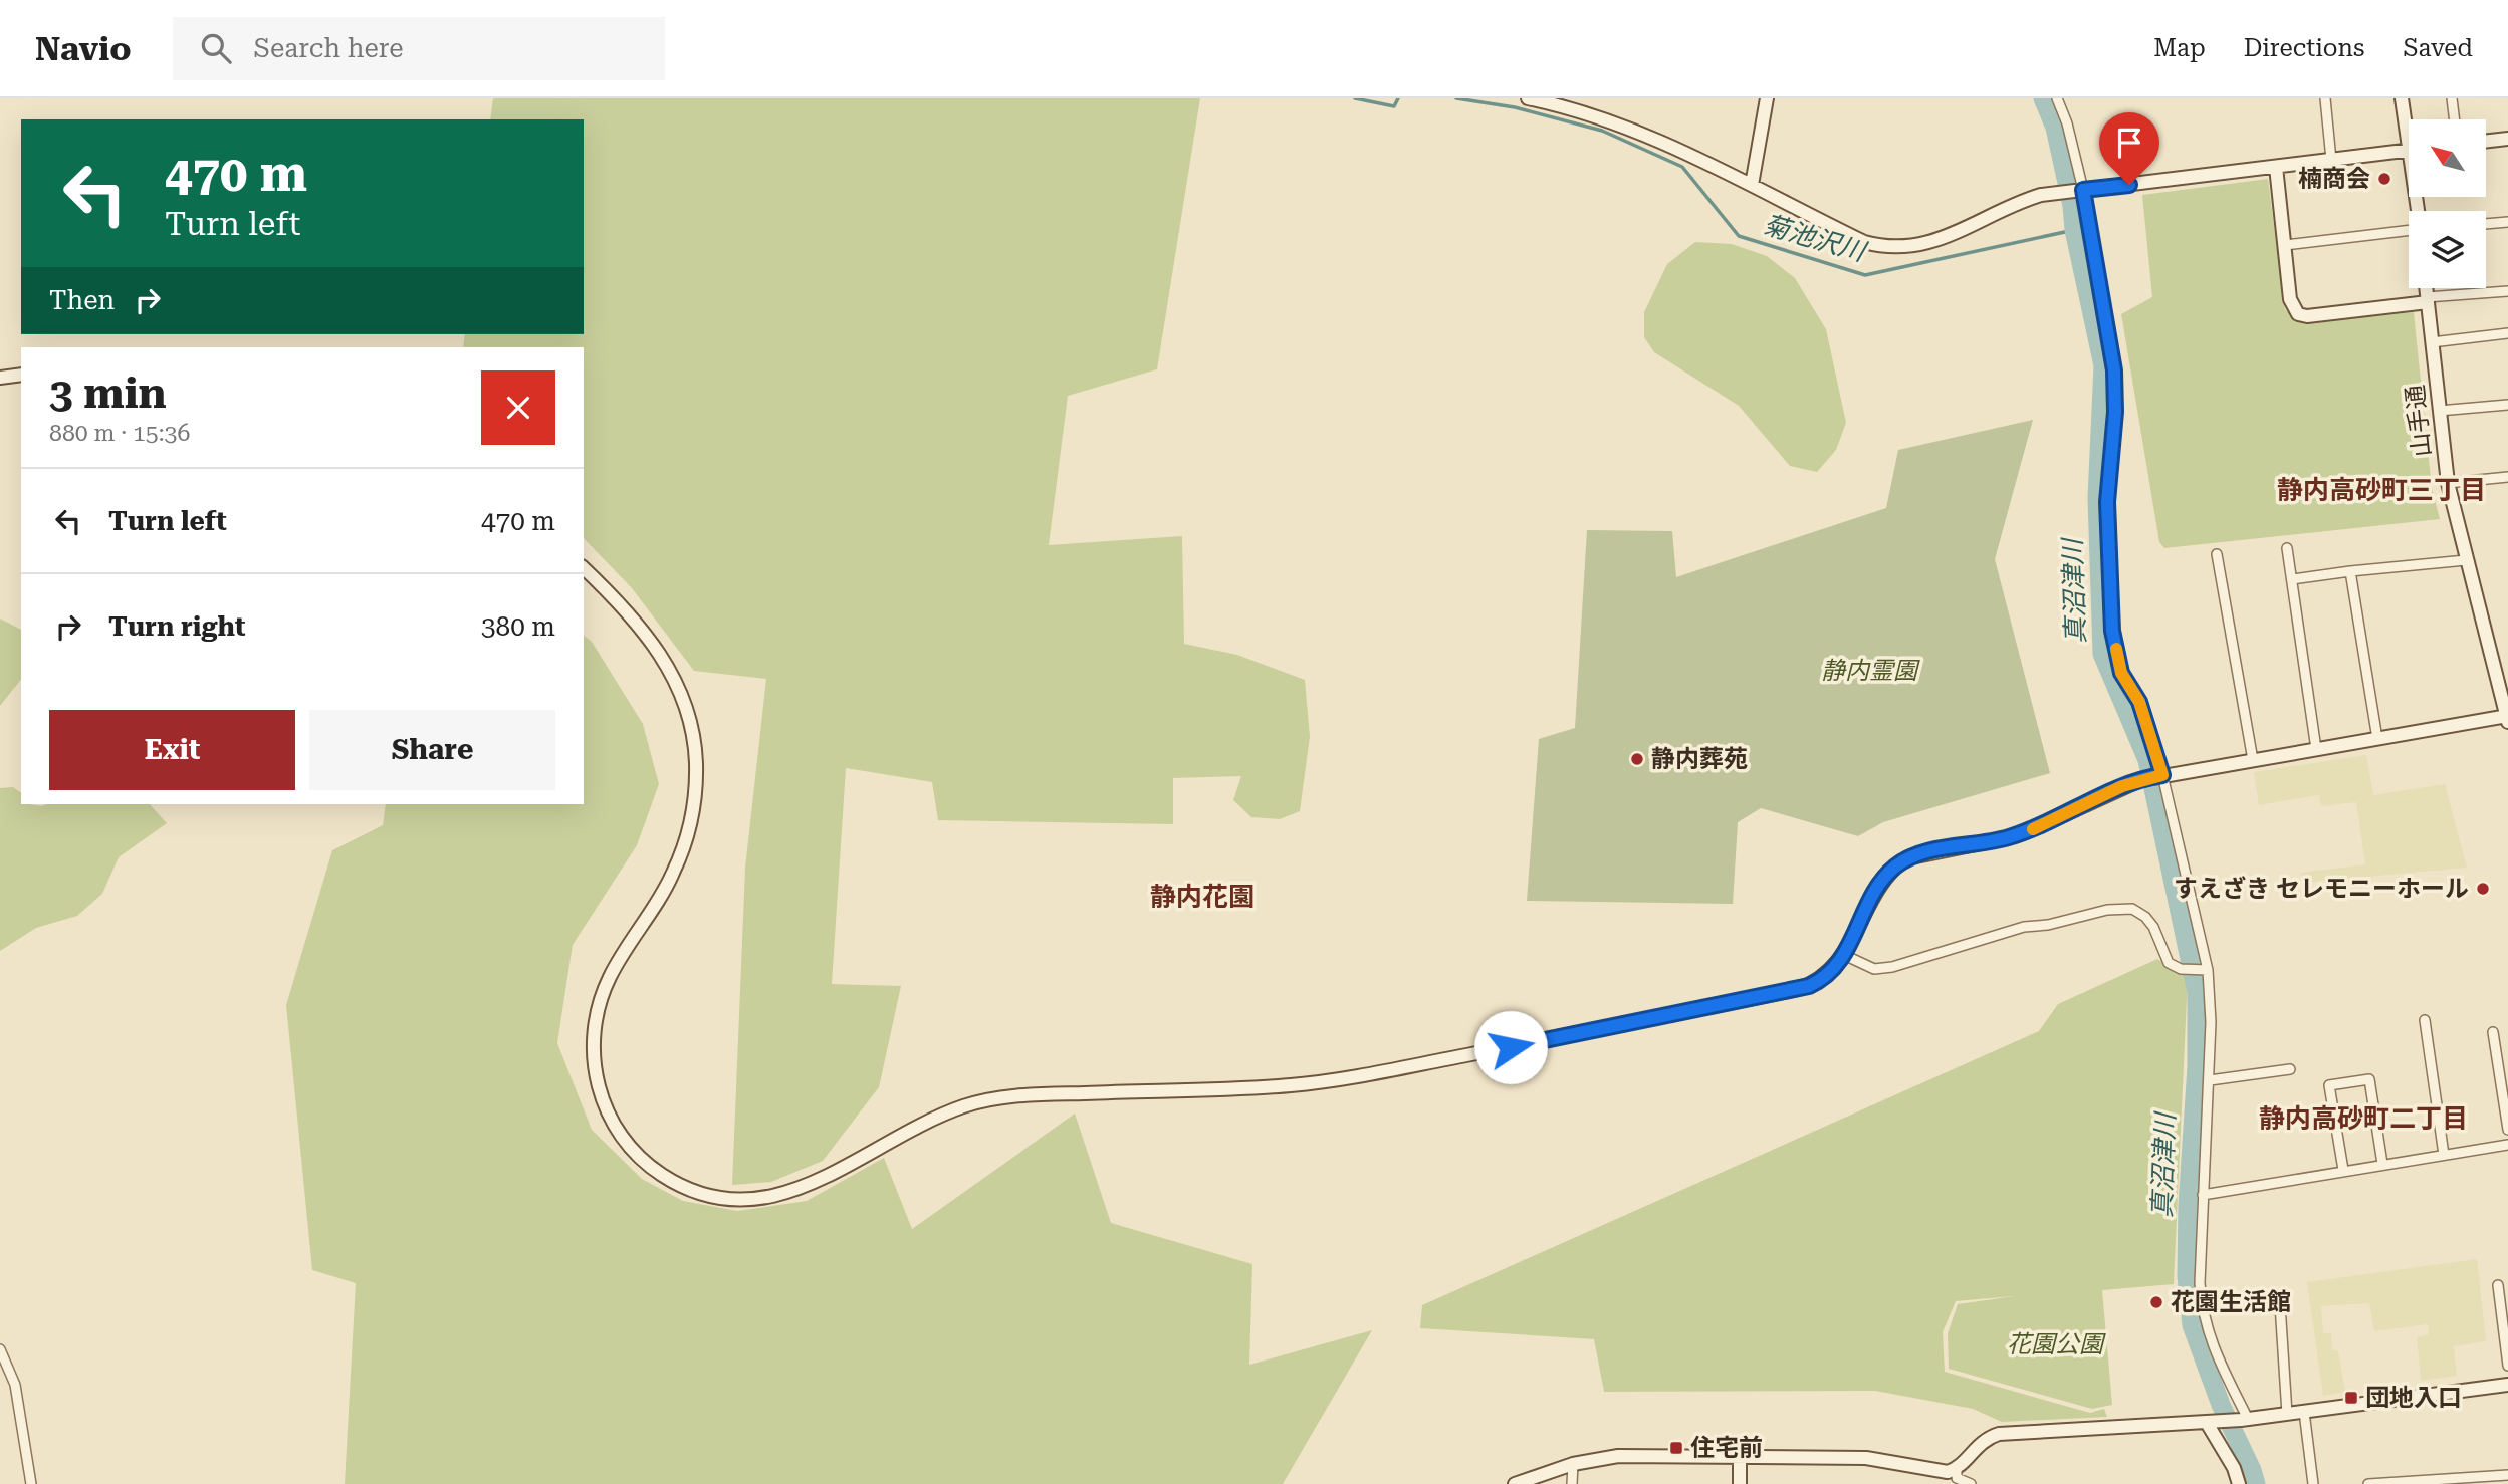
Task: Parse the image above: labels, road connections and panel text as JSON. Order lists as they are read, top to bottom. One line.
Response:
{"streets":{"street":["山手通"]},"districts":["静内高砂町三丁目","静内花園","静内高砂町二丁目"],"water":["菊池沢川","真沼津川"],"parks":["静内霊園","花園公園"],"places":{"other":["楠商会","静内葬苑","すえざき セレモニーホール","花園生活館"],"transit":["団地入口","住宅前"]},"north":"top left","page":{"header":"Navio","search":"Search here","nav":["Map","Directions","Saved"],"turn":["470 m","Turn left"],"then":"Then","heading":["3 min","880 m · 15:36"],"list":[{"name":"Turn left","value":"470 m"},{"name":"Turn right","value":"380 m"}],"buttons":["Exit","Share"]}}
